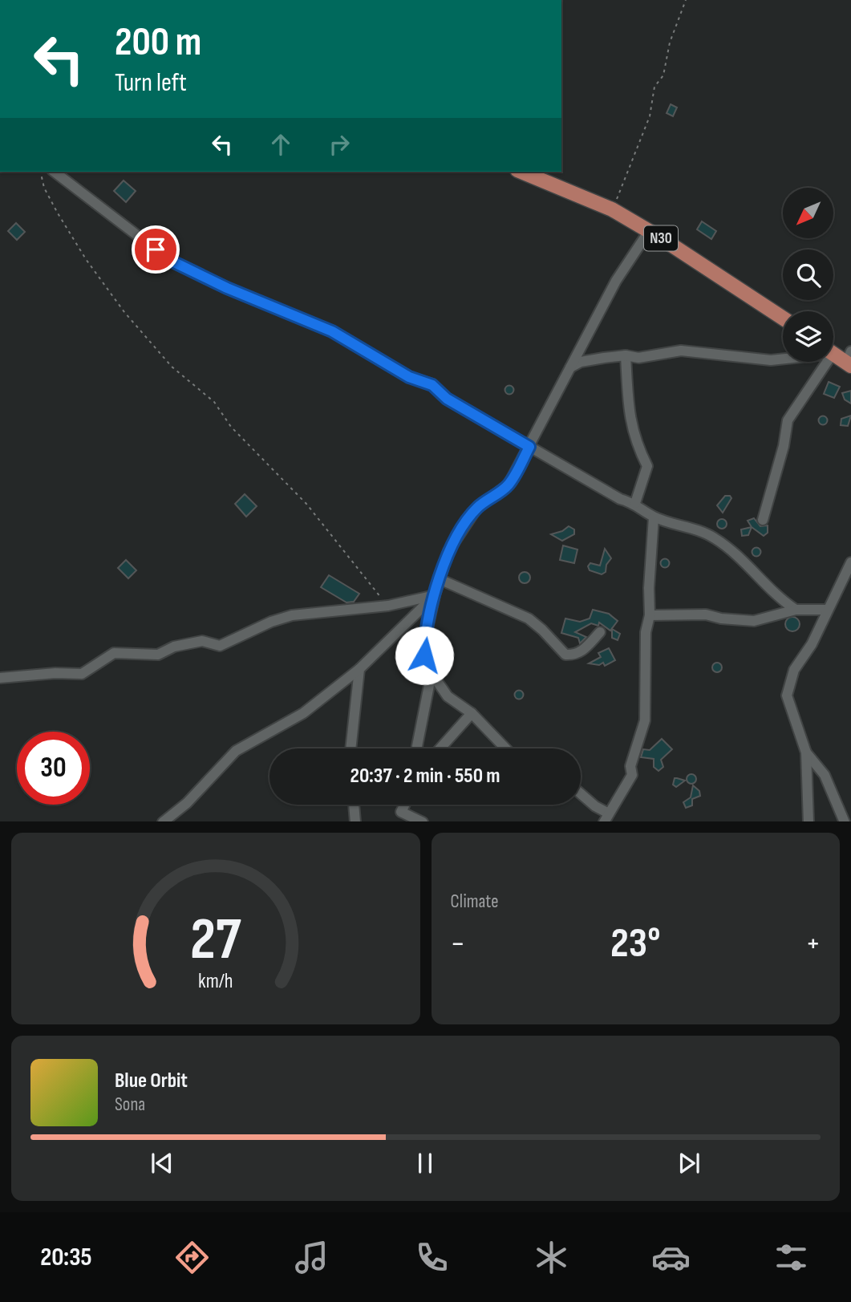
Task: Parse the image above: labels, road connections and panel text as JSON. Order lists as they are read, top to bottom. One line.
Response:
{"streets":{"main road":["N30"]},"north":"bottom left","page":{"turn":["200 m","Turn left"],"limit":"30","trip":"20:37 · 2 min · 550 m","tile":"Climate","heat":["−","23°","+"],"song":["Blue Orbit","Sona"],"tabs":"20:35","gauge":["27","km/h"]}}
